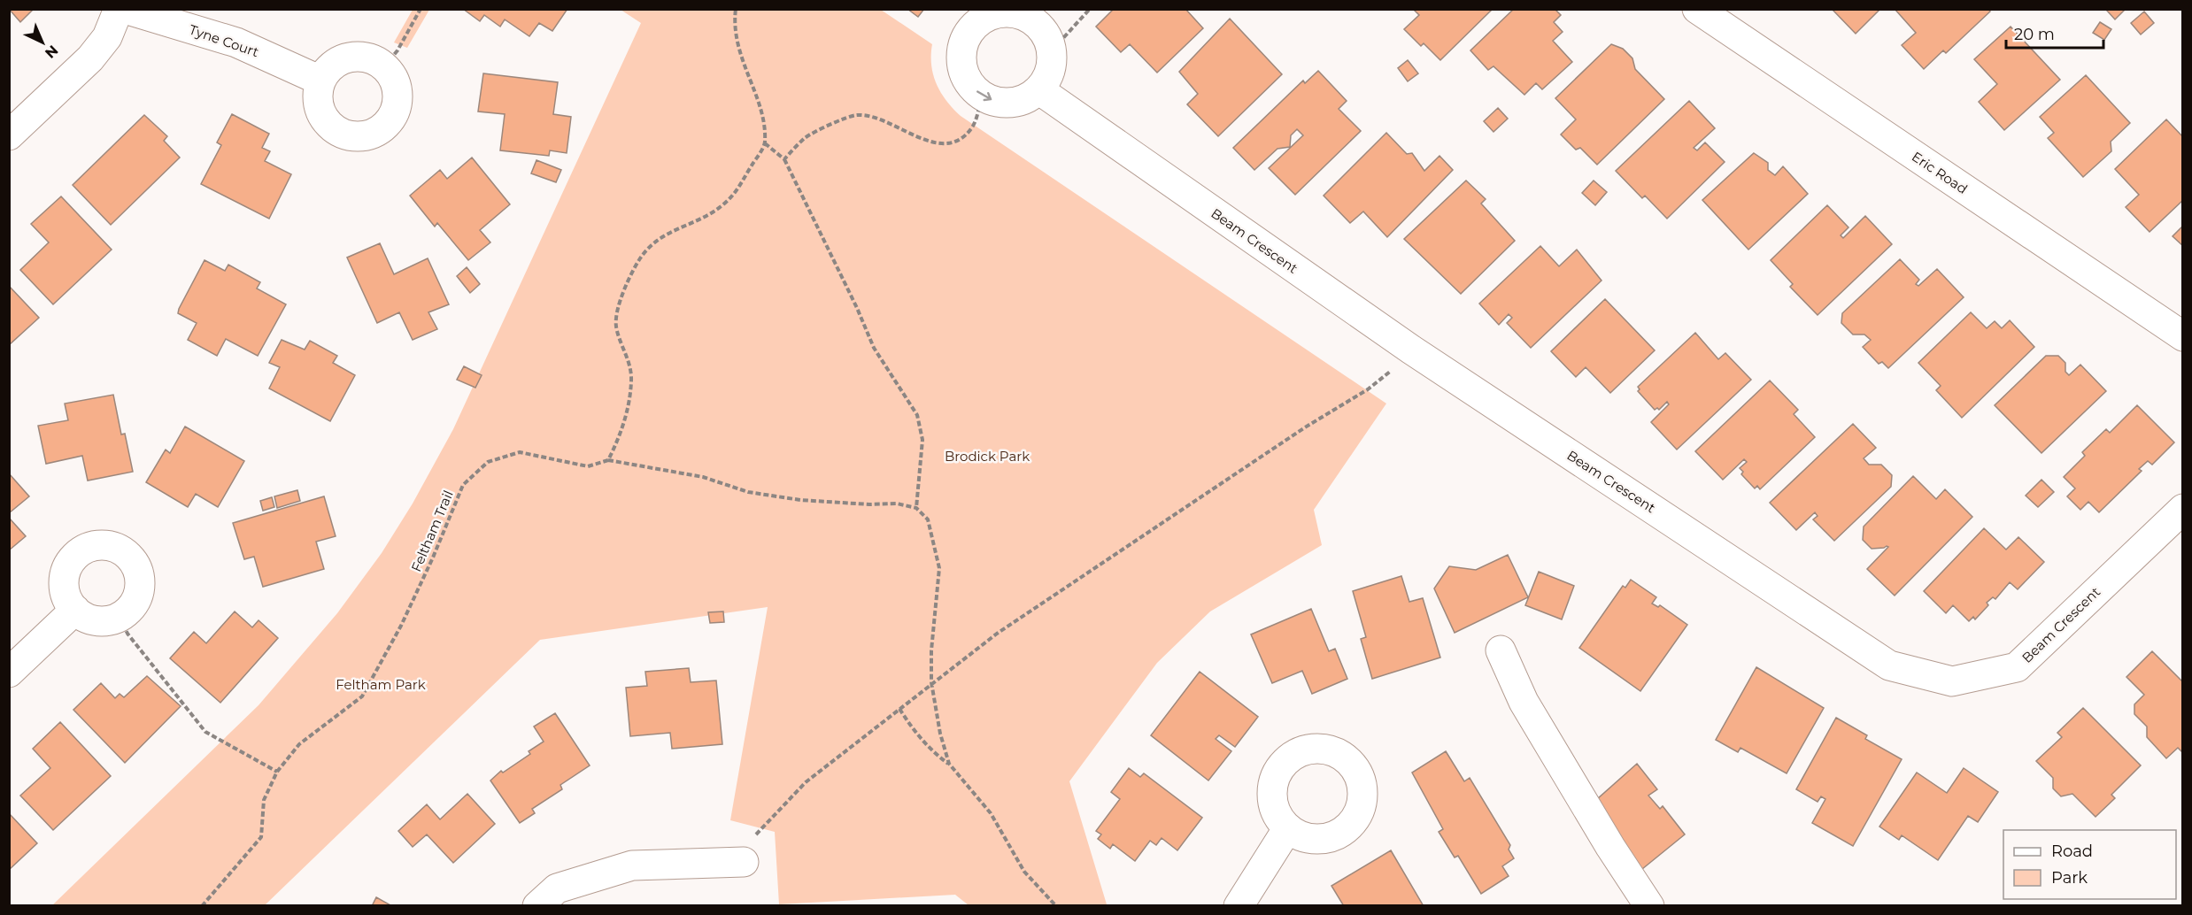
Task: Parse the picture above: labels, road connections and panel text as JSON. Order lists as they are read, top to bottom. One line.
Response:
{"streets":{"street":["Tyne Court","Eric Road","Beam Crescent"],"path":["Feltham Trail"]},"parks":["Brodick Park","Feltham Park"],"legend":["Road","Park"],"scale_bar":"20 m","north":"bottom right"}
